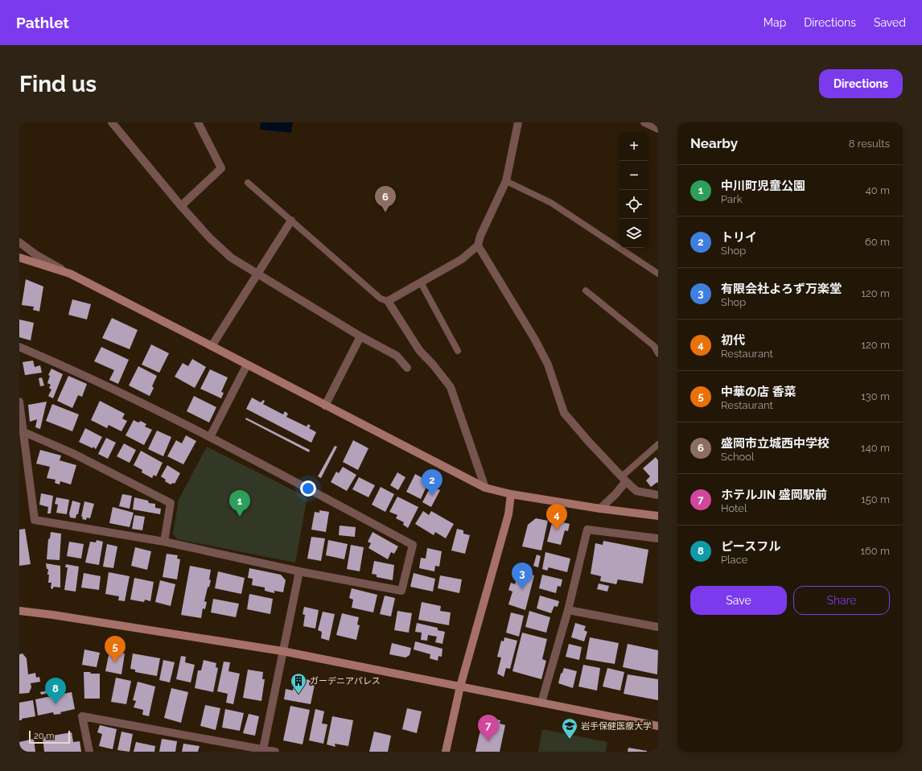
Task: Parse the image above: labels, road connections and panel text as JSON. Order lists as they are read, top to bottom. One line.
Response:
{"places":{"building":["ガーデニアパレス"],"school or university":["岩手保健医療大学"]},"scale_bar":"20 m","page":{"header":"Pathlet","nav":["Map","Directions","Saved"],"buttons":["Directions",["Save","Share"]],"title":"Find us","heading":["Nearby","8 results"],"map_buttons":["+","−"],"list":[{"mark":"1","name":"中川町児童公園","note":"Park","value":"40 m"},{"mark":"2","name":"トリイ","note":"Shop","value":"60 m"},{"mark":"3","name":"有限会社よろず万楽堂","note":"Shop","value":"120 m"},{"mark":"4","name":"初代","note":"Restaurant","value":"120 m"},{"mark":"5","name":"中華の店 香菜","note":"Restaurant","value":"130 m"},{"mark":"6","name":"盛岡市立城西中学校","note":"School","value":"140 m"},{"mark":"7","name":"ホテルJIN 盛岡駅前","note":"Hotel","value":"150 m"},{"mark":"8","name":"ピースフル","note":"Place","value":"160 m"}],"pins":["6","2","1","4","3","5","8","7"],"scale":"20 m"}}
